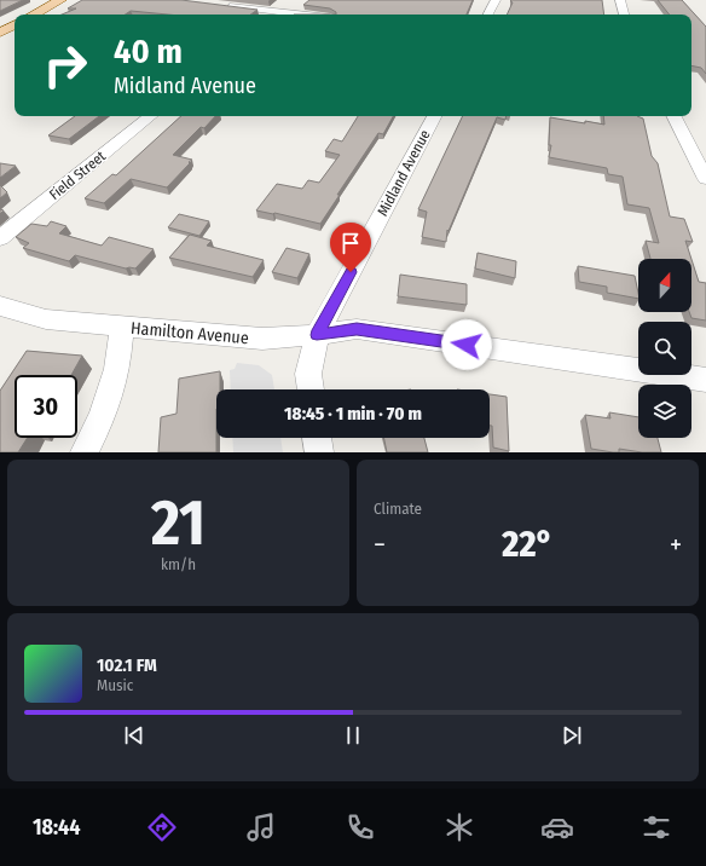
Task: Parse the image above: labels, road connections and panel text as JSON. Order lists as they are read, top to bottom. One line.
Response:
{"streets":{"street":["Midland Avenue","Field Street","Hamilton Avenue"]},"crossings":[["Midland Avenue","Hamilton Avenue"]],"north":"top","page":{"turn":["40 m","Midland Avenue"],"limit":"30","trip":"18:45 · 1 min · 70 m","tile":[["21","km/h"],"Climate"],"heat":["−","22°","+"],"song":["102.1 FM","Music"],"tabs":"18:44"}}
